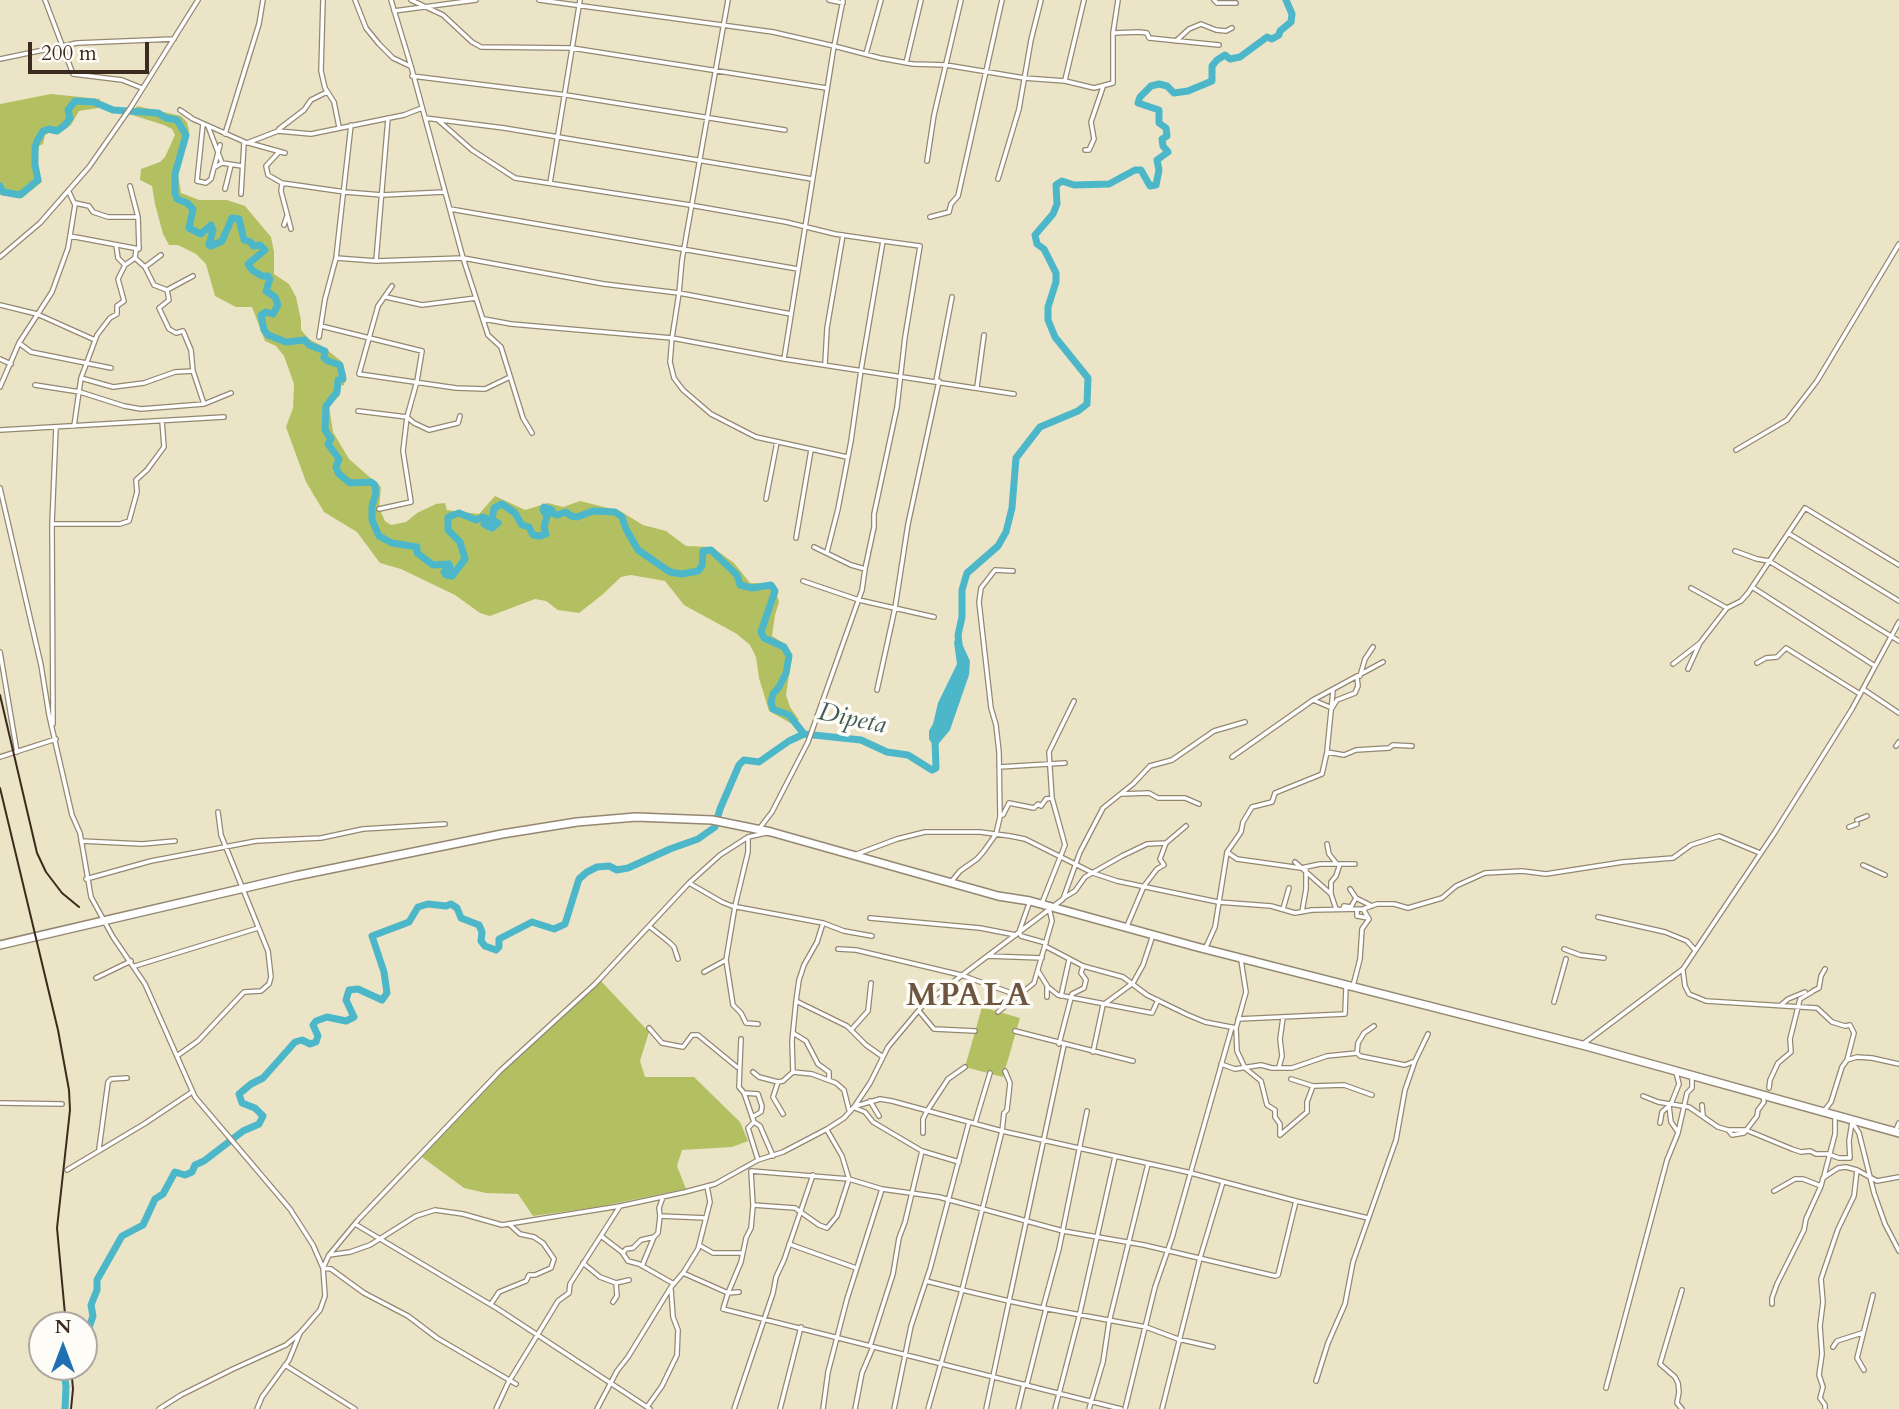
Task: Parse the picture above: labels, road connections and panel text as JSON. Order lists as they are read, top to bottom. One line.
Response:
{"districts":["MPALA"],"water":["Dipeta"],"scale_bar":"200 m","north":"top"}
